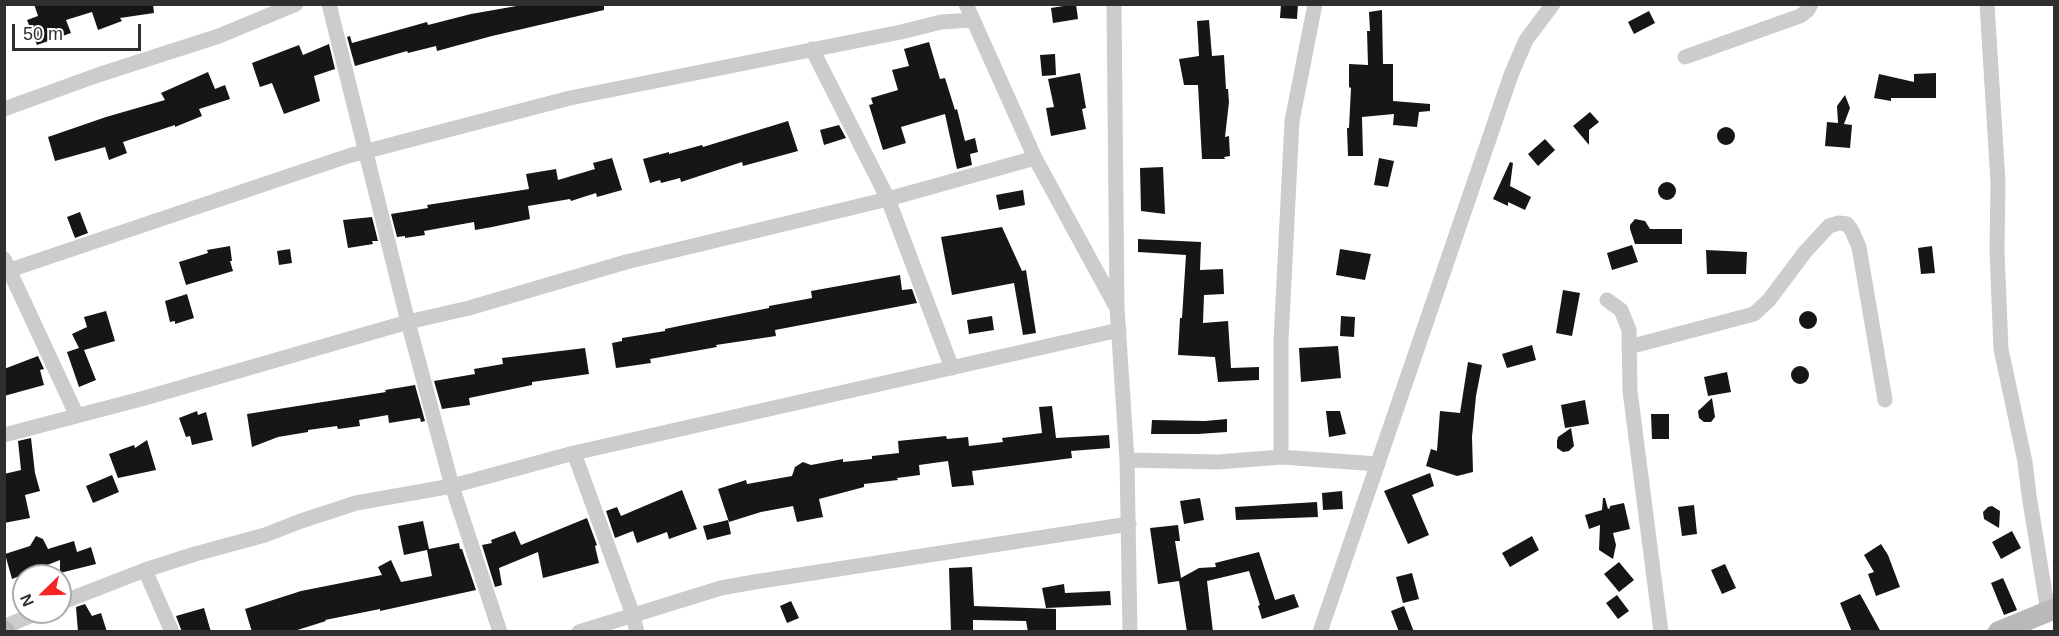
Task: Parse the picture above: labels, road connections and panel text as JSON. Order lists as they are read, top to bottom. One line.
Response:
{"scale_bar":"50 m","north":"bottom left"}
